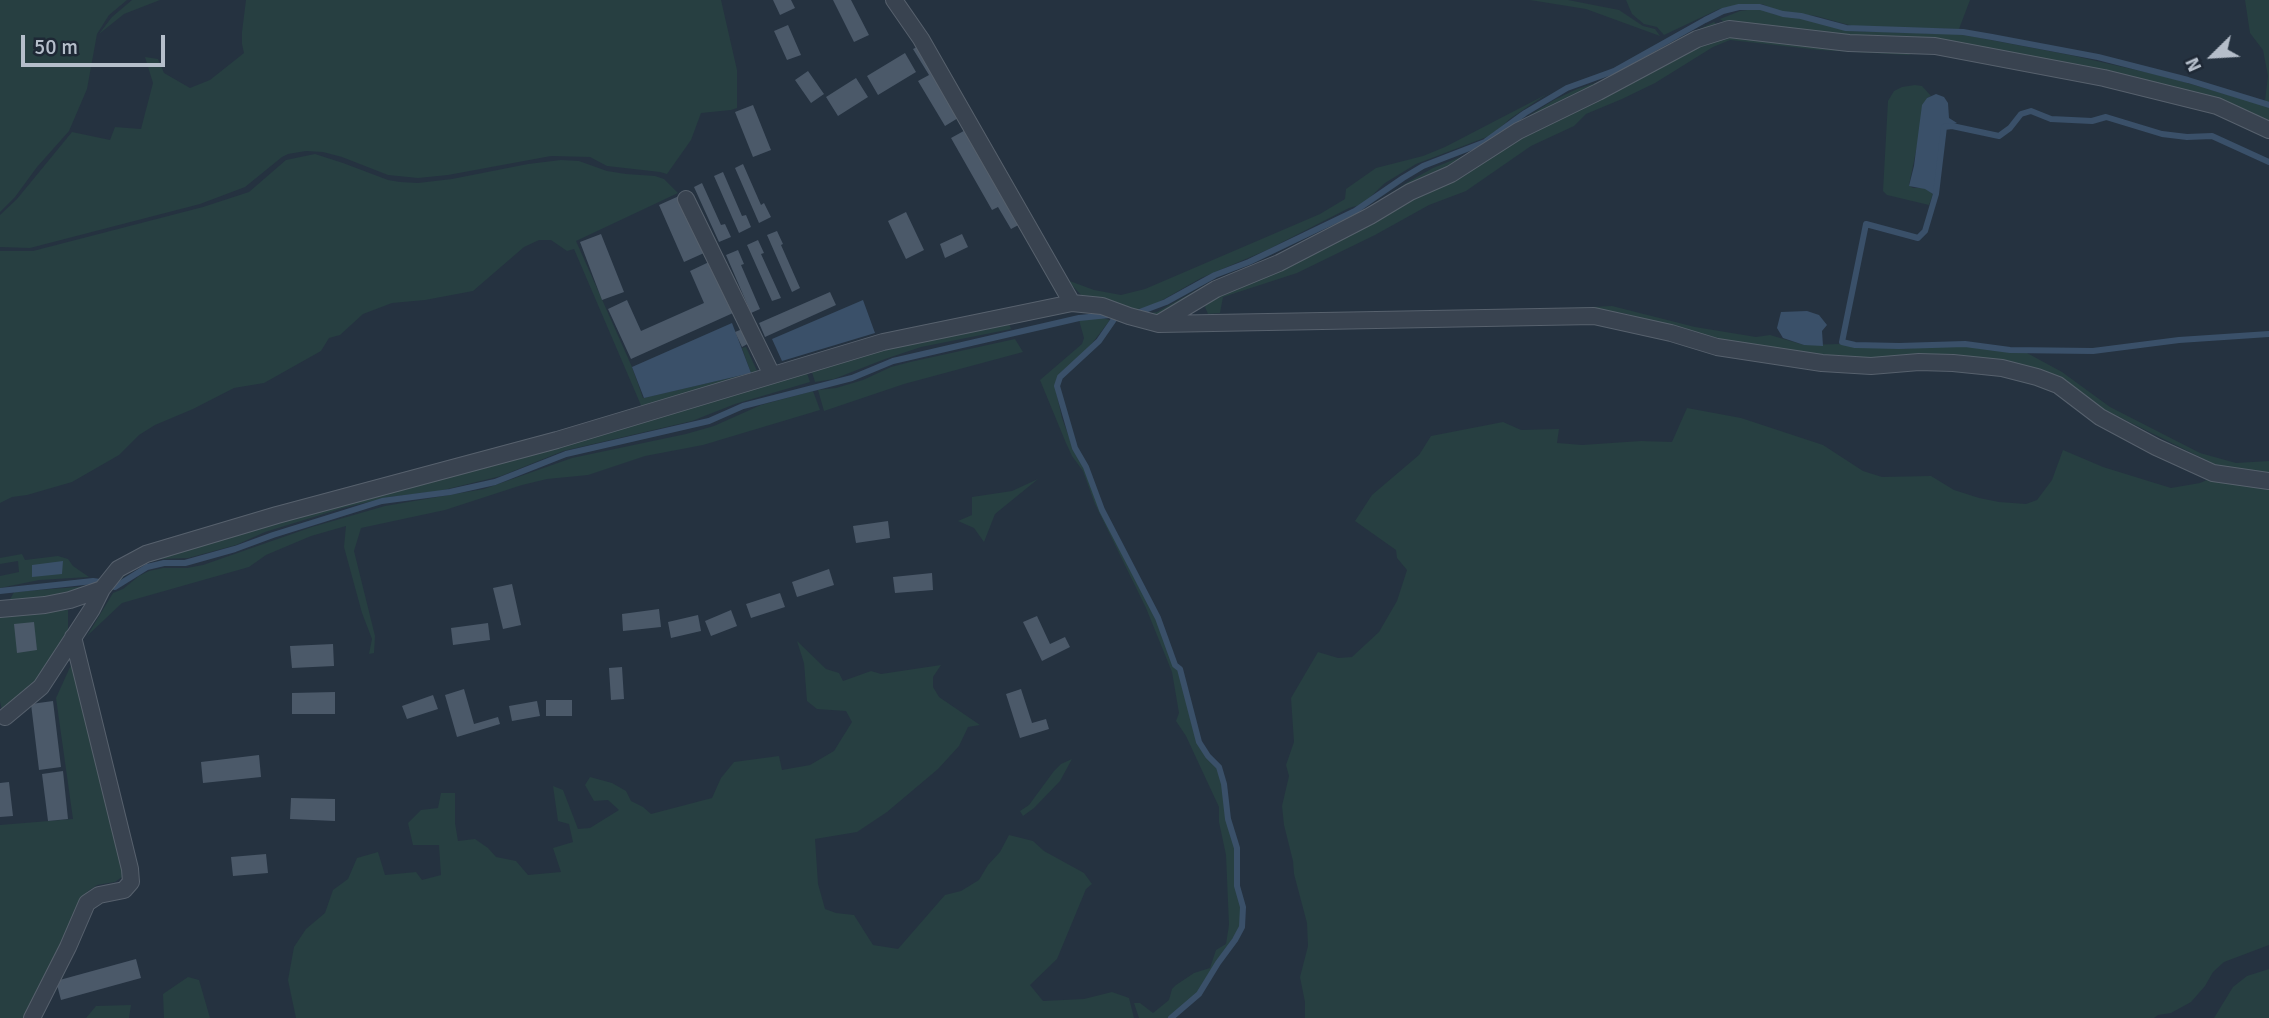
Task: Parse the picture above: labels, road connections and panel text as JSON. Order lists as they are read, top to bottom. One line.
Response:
{"scale_bar":"50 m","north":"bottom left"}
